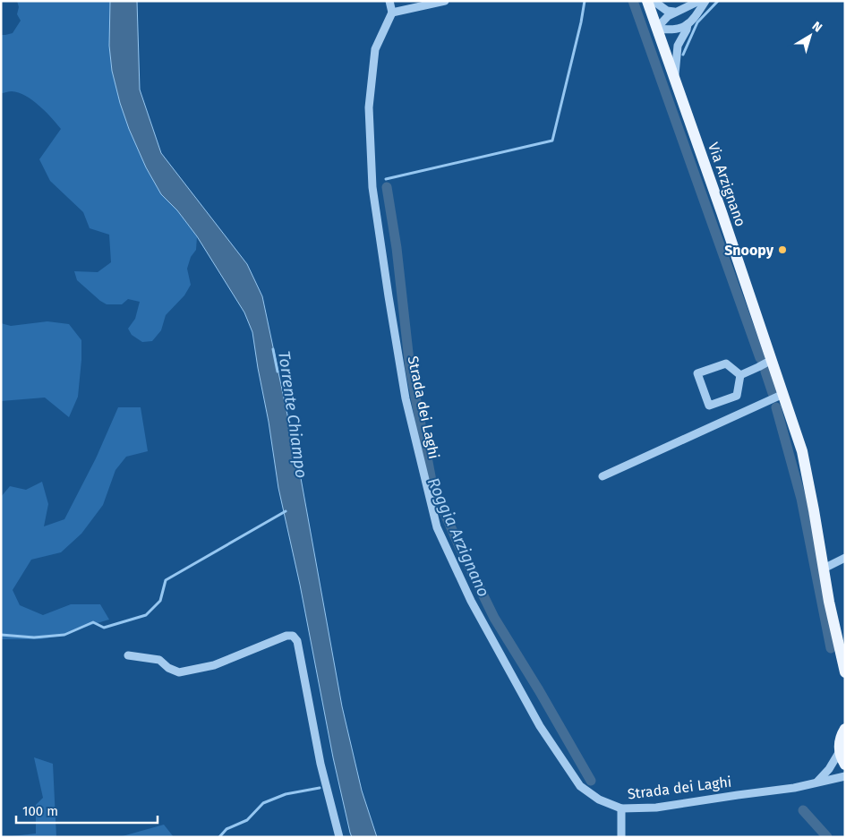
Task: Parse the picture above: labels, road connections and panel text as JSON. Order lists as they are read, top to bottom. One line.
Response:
{"streets":{"main road":["Via Arzignano"],"street":["Strada dei Laghi"]},"water":["Torrente Chiampo","Roggia Arzignano"],"places":["Snoopy"],"scale_bar":"100 m","north":"top right"}
